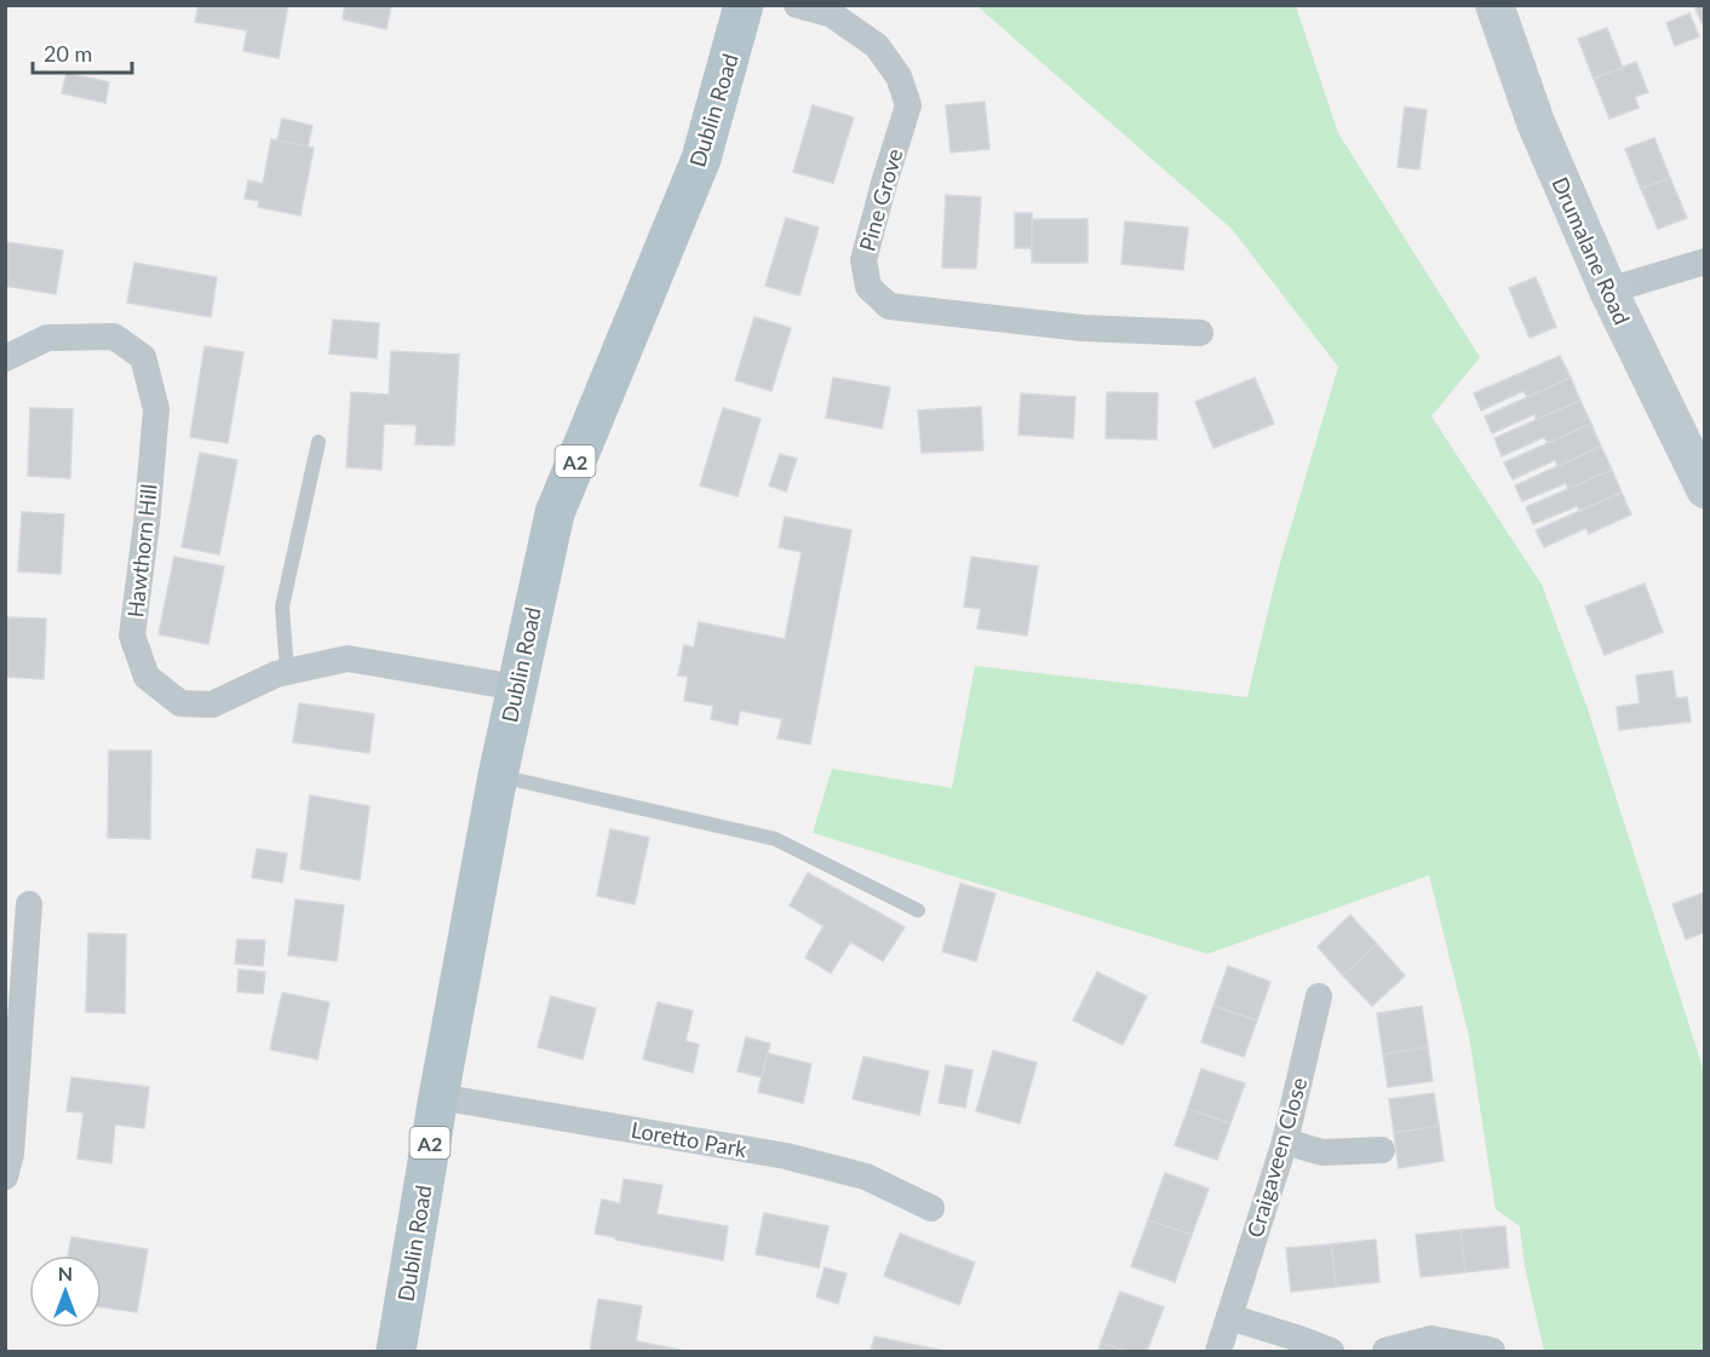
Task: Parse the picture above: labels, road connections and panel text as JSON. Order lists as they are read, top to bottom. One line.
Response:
{"streets":{"main road":["Dublin Road","Drumalane Road","A2"],"street":["Pine Grove","Hawthorn Hill","Loretto Park","Craigaveen Close"]},"crossings":[["Dublin Road","Hawthorn Hill"],["Dublin Road","Loretto Park"]],"scale_bar":"20 m","north":"top"}
